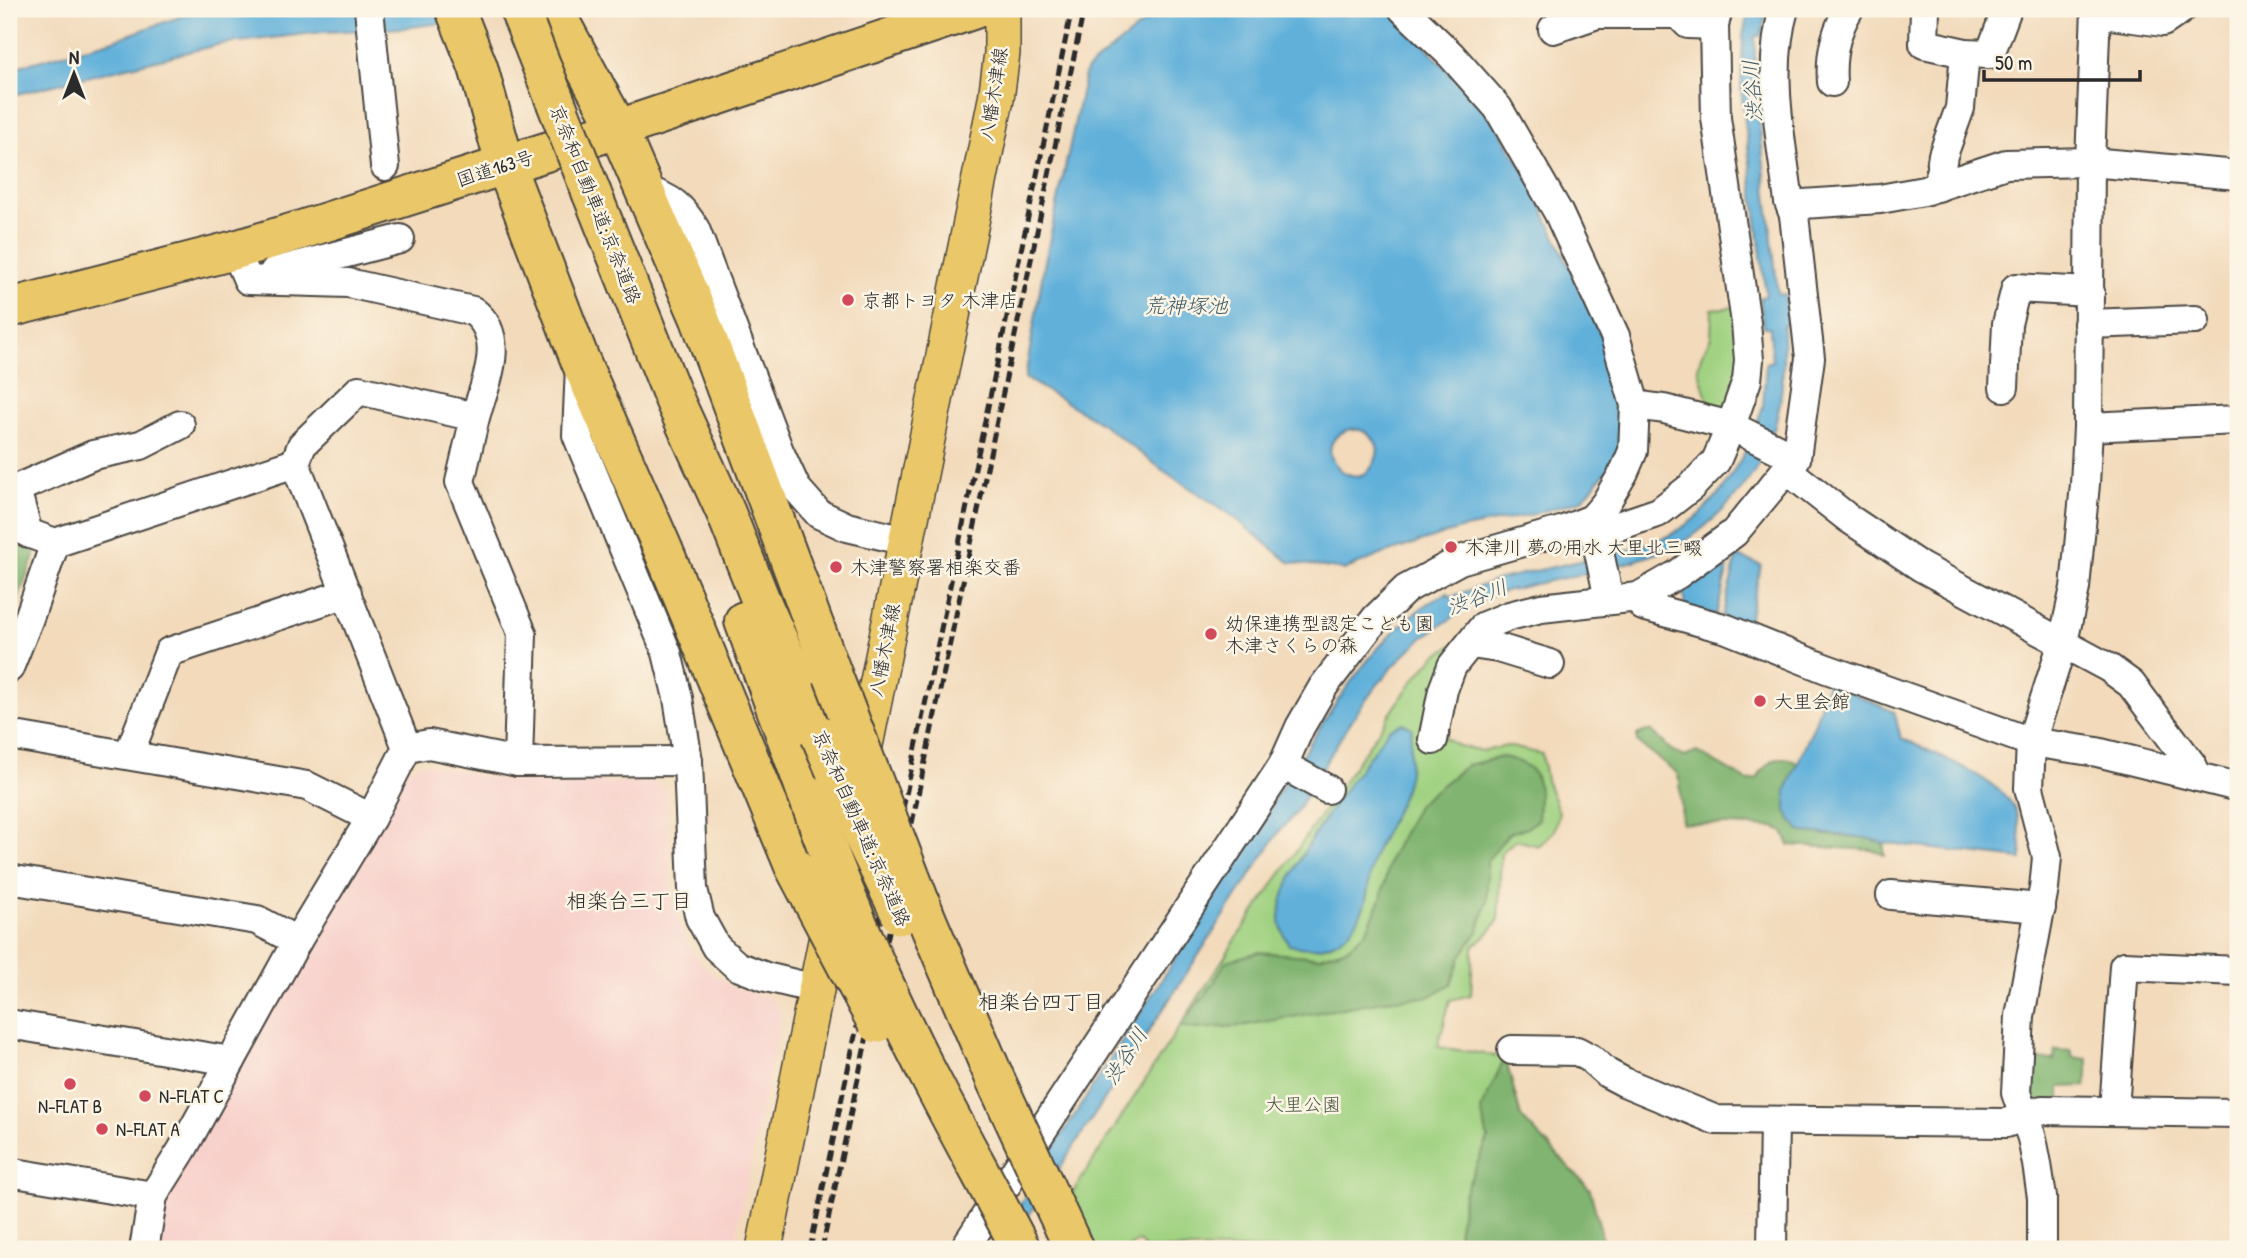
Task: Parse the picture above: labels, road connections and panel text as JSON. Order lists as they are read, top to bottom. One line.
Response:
{"streets":{"highway":["国道163号","京奈和自動車道;京奈道路"],"main road":["八幡木津線"]},"districts":["相楽台三丁目","相楽台四丁目"],"water":["渋谷川","荒神塚池"],"parks":["大里公園"],"places":["京都トヨタ 木津店","木津川 夢の用水 大里北三畷","木津警察署相楽交番","幼保連携型認定こども園 木津さくらの森","大里会館","N-FLAT B","N-FLAT C","N-FLAT A"],"scale_bar":"50 m","north":"top"}
